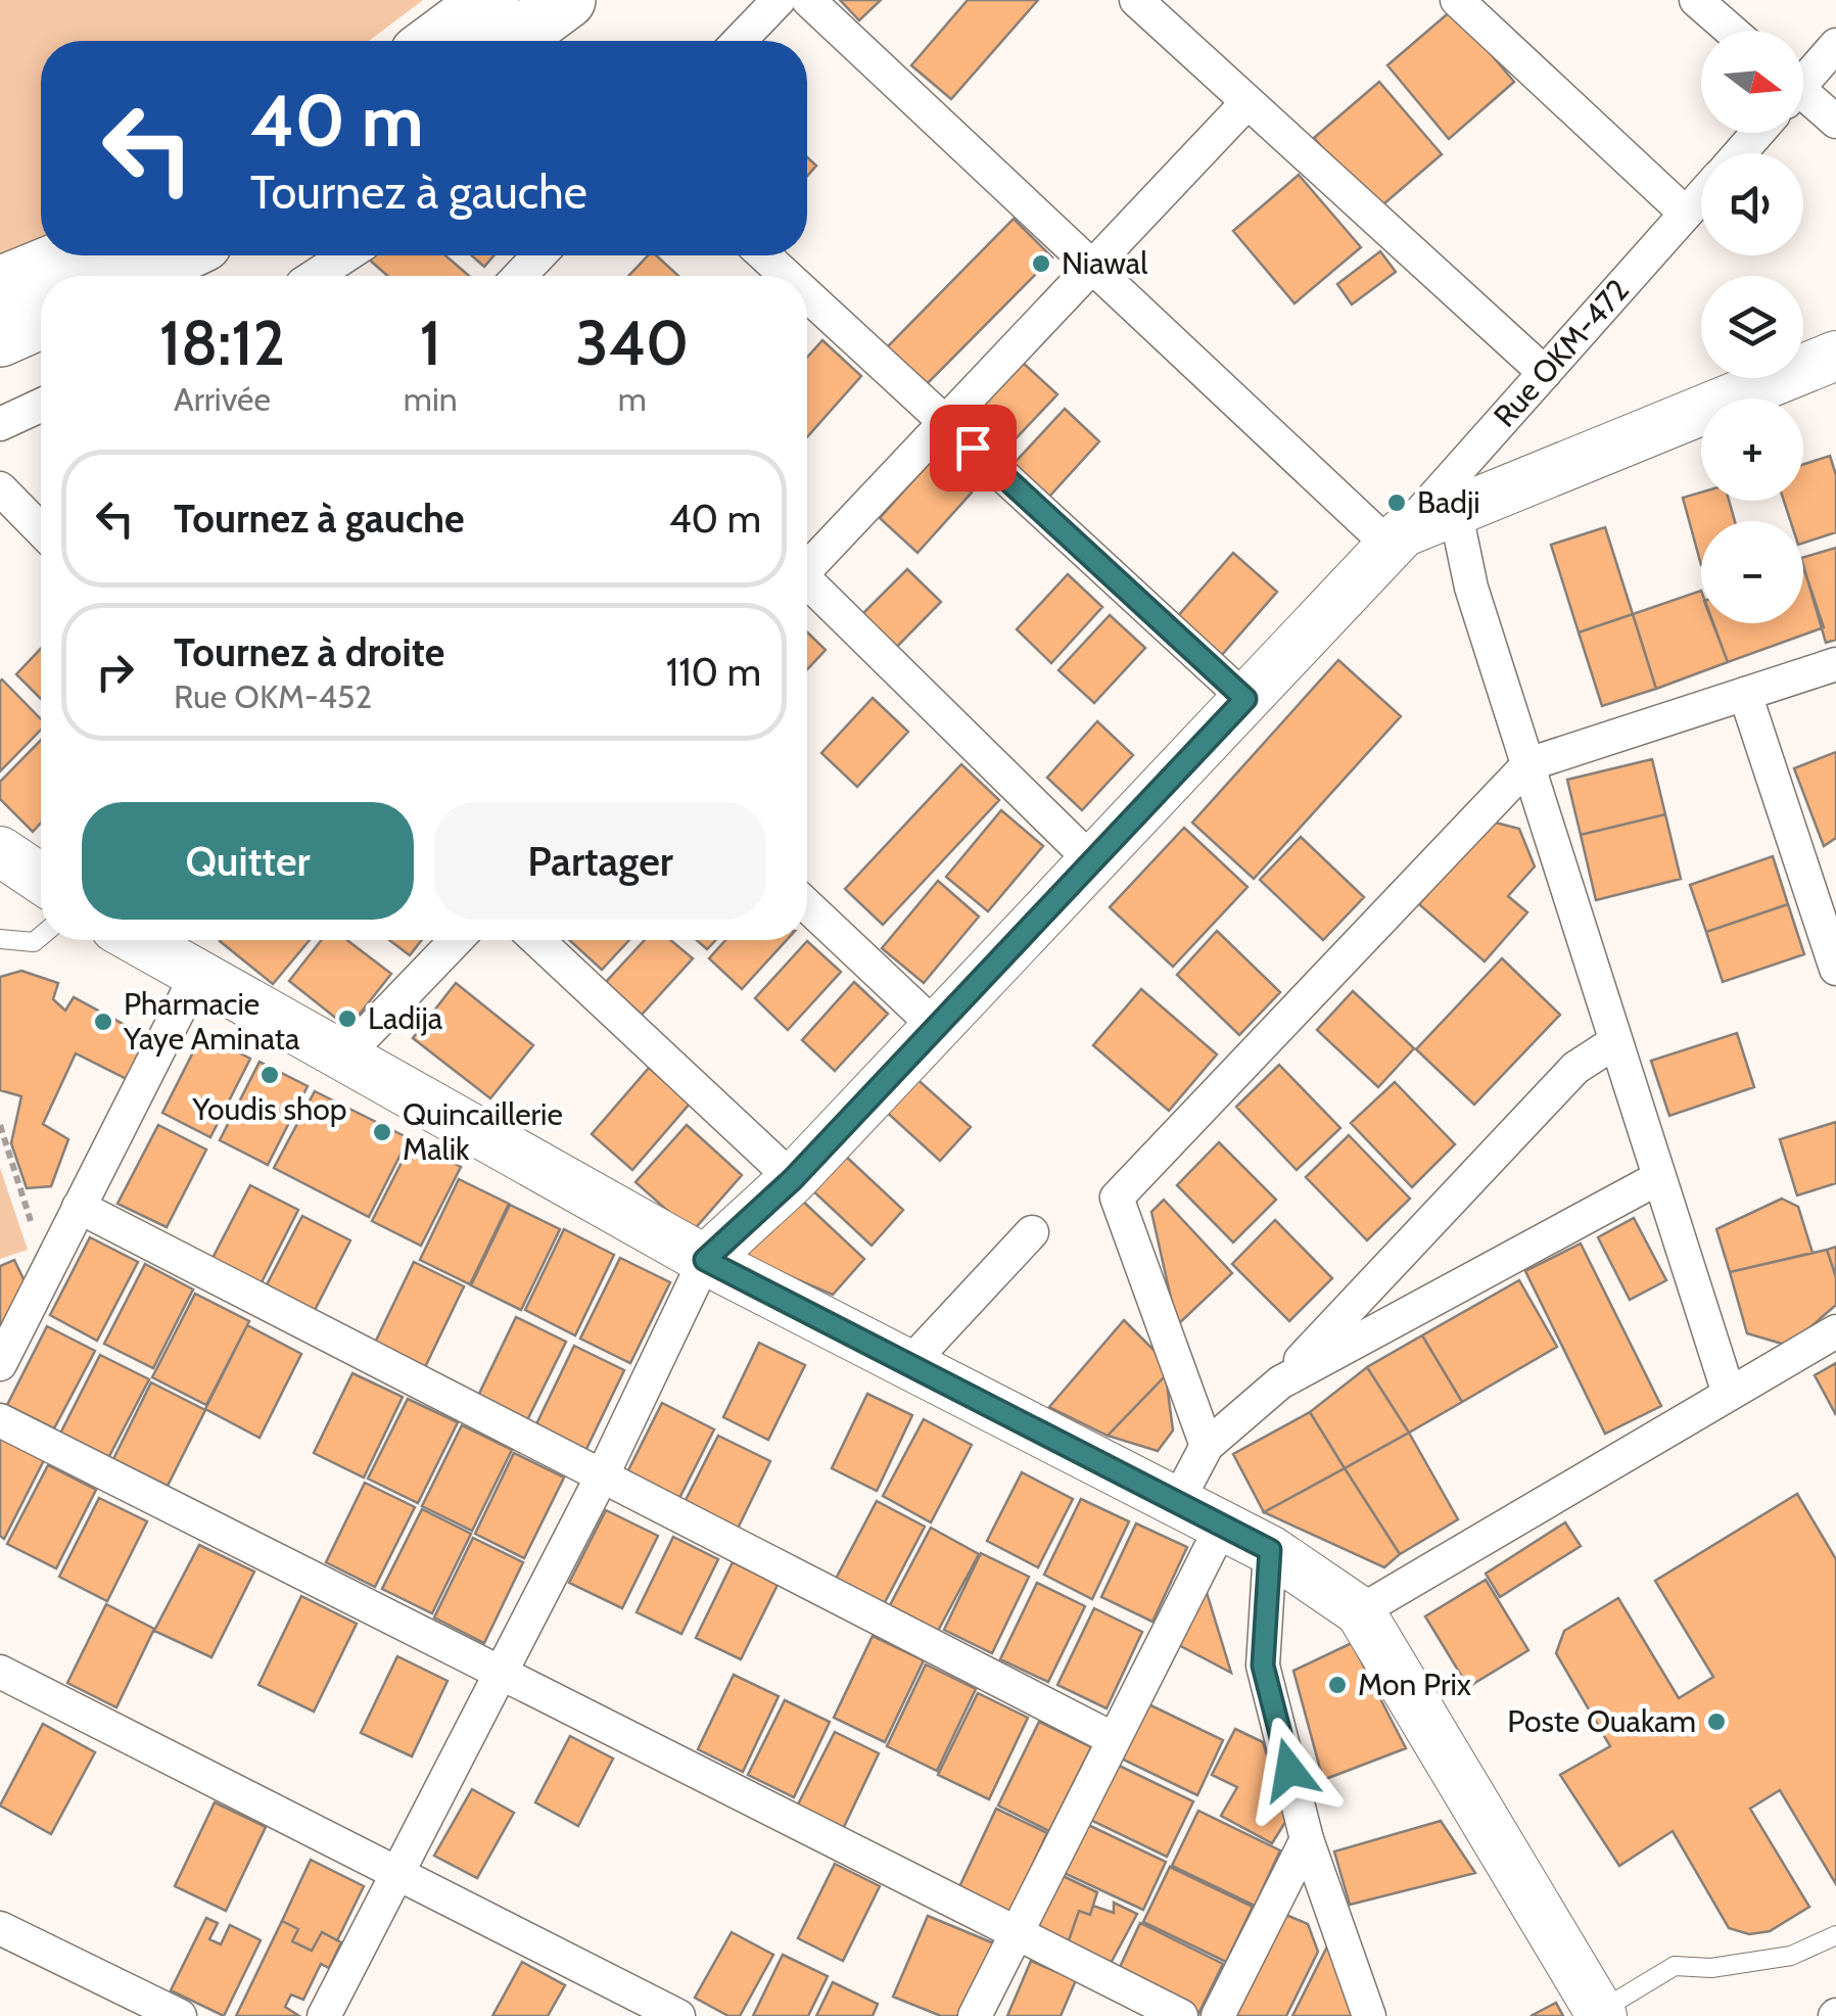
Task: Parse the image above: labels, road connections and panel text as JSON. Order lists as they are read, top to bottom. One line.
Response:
{"streets":{"street":["Rue OKM-472"]},"places":["Niawal","Badji","Ladija","Pharmacie Yaye Aminata","Youdis shop","Quincaillerie Malik","Mon Prix","Poste Ouakam"],"north":"right","page":{"map_buttons":["+","−"],"turn":["40 m","Tournez à gauche"],"eta":["18:12","Arrivée","1","min","340","m"],"list":[{"name":"Tournez à gauche","value":"40 m"},{"name":"Tournez à droite","note":"Rue OKM-452","value":"110 m"}],"buttons":["Quitter","Partager"]}}
